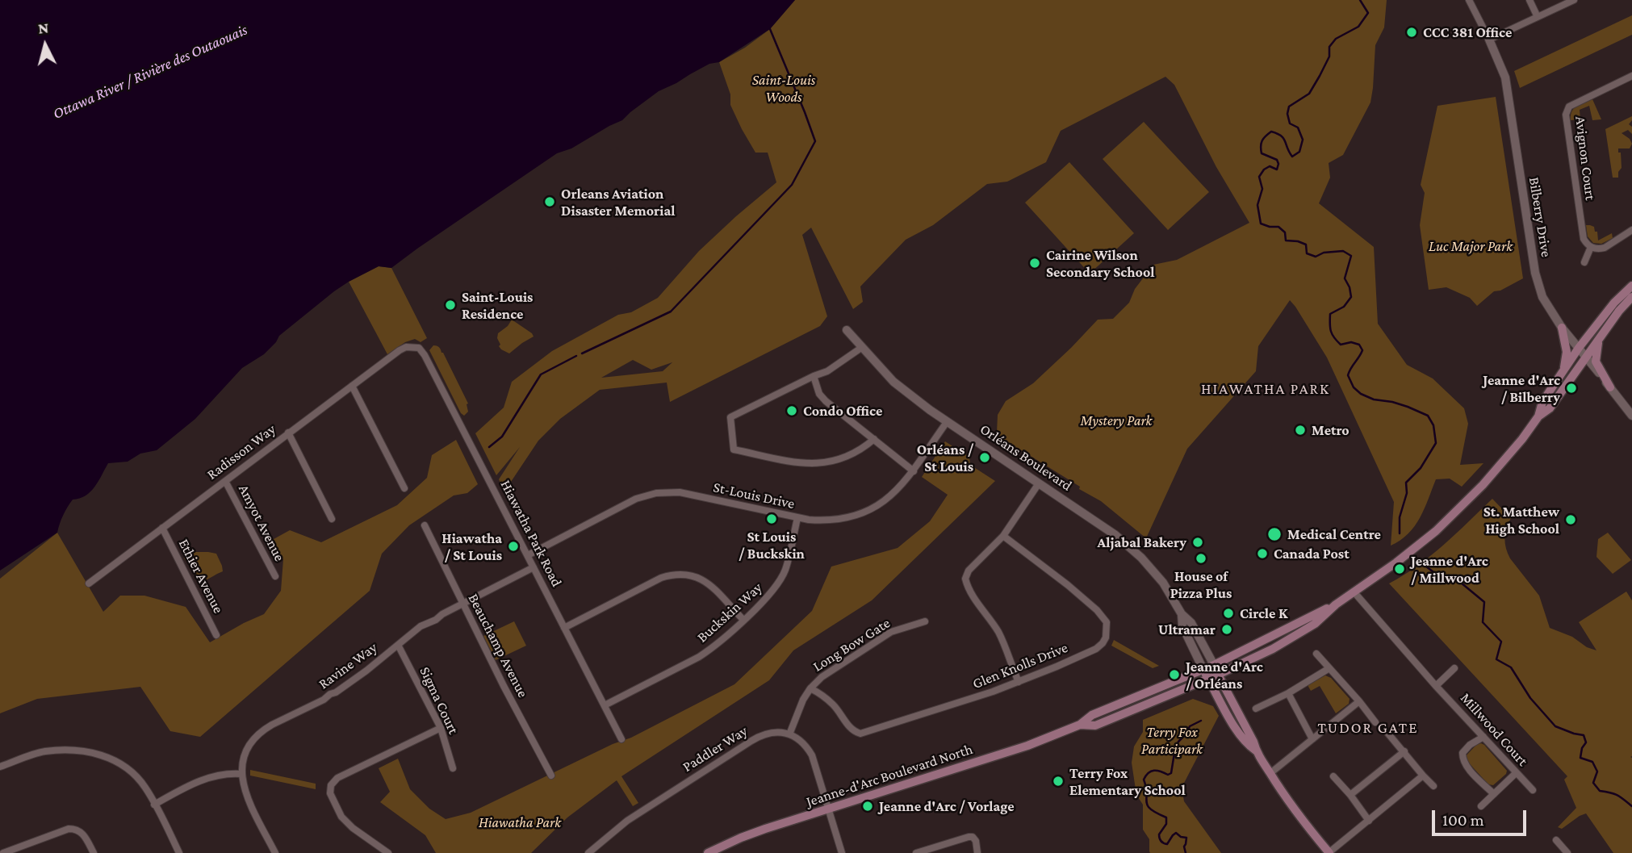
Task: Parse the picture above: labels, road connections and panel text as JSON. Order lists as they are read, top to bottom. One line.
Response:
{"streets":{"main road":["Orléans Boulevard","Jeanne-d'Arc Boulevard North"],"street":["Avignon Court","Bilberry Drive","Radisson Way","St-Louis Drive","Amyot Avenue","Hiawatha Park Road","Ethier Avenue","Buckskin Way","Long Bow Gate","Beauchamp Avenue","Ravine Way","Glen Knolls Drive","Sigma Court","Millwood Court","Paddler Way"]},"crossings":[["Bilberry Drive","Jeanne-d'Arc Boulevard North"],["Radisson Way","Amyot Avenue"],["Radisson Way","Hiawatha Park Road"],["Radisson Way","Ethier Avenue"],["Orléans Boulevard","St-Louis Drive"],["Orléans Boulevard","Jeanne-d'Arc Boulevard North"],["St-Louis Drive","Hiawatha Park Road"],["St-Louis Drive","Buckskin Way"],["Hiawatha Park Road","Buckskin Way"],["Hiawatha Park Road","Ravine Way"],["Long Bow Gate","Glen Knolls Drive"],["Long Bow Gate","Paddler Way"],["Beauchamp Avenue","Ravine Way"],["Ravine Way","Sigma Court"],["Millwood Court","Jeanne-d'Arc Boulevard North"]],"districts":["HIAWATHA PARK","TUDOR GATE"],"water":["Ottawa River / Rivière des Outaouais"],"parks":["Saint-Louis Woods","Luc Major Park","Mystery Park","Terry Fox Participark","Hiawatha Park"],"places":["CCC 381 Office","Orleans Aviation Disaster Memorial","Cairine Wilson Secondary School","Saint-Louis Residence","Jeanne d'Arc / Bilberry","Condo Office","Metro","Orléans / St Louis","St Louis / Buckskin","St. Matthew High School","Medical Centre","Aljabal Bakery","Hiawatha / St Louis","Canada Post","House of Pizza Plus","Jeanne d'Arc / Millwood","Circle K","Ultramar","Jeanne d'Arc / Orléans","Terry Fox Elementary School","Jeanne d'Arc / Vorlage"],"scale_bar":"100 m","north":"top"}
